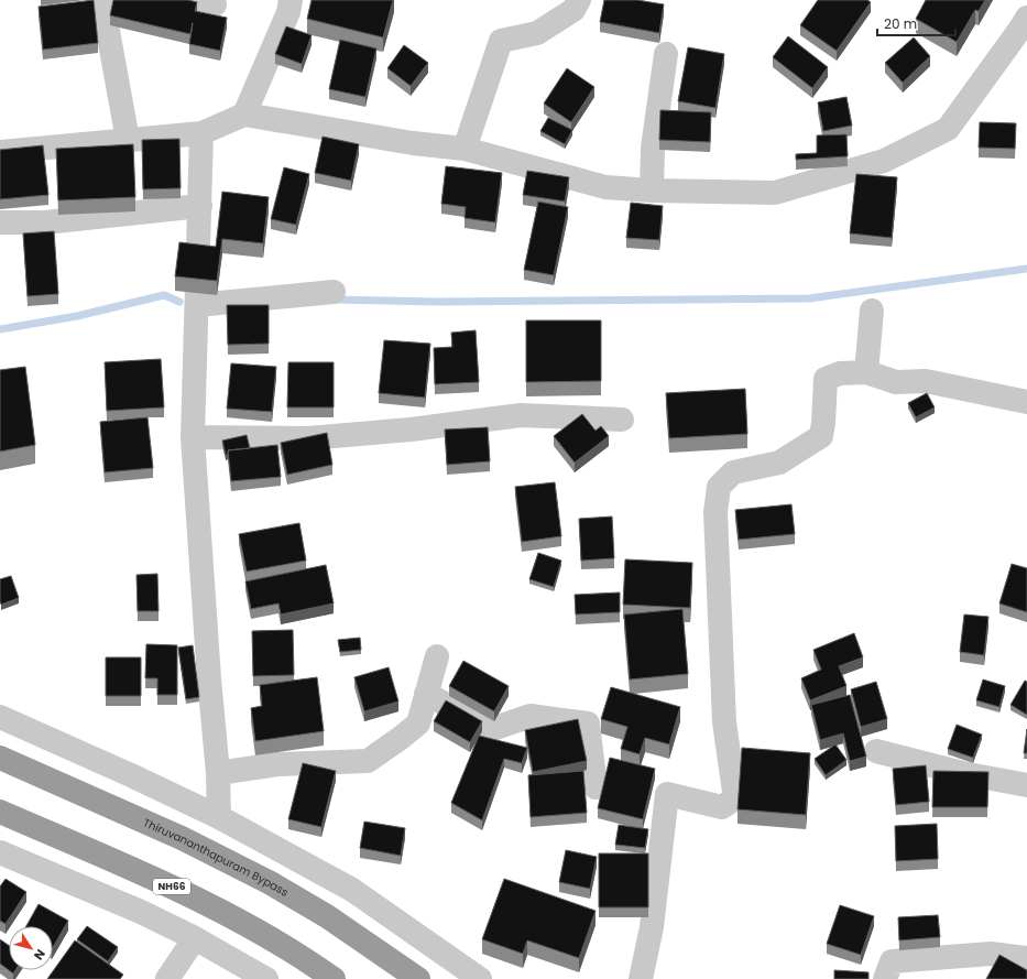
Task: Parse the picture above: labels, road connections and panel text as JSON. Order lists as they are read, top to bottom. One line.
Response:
{"streets":{"highway":["Thiruvananthapuram Bypass","NH66"]},"scale_bar":"20 m","north":"bottom right"}
